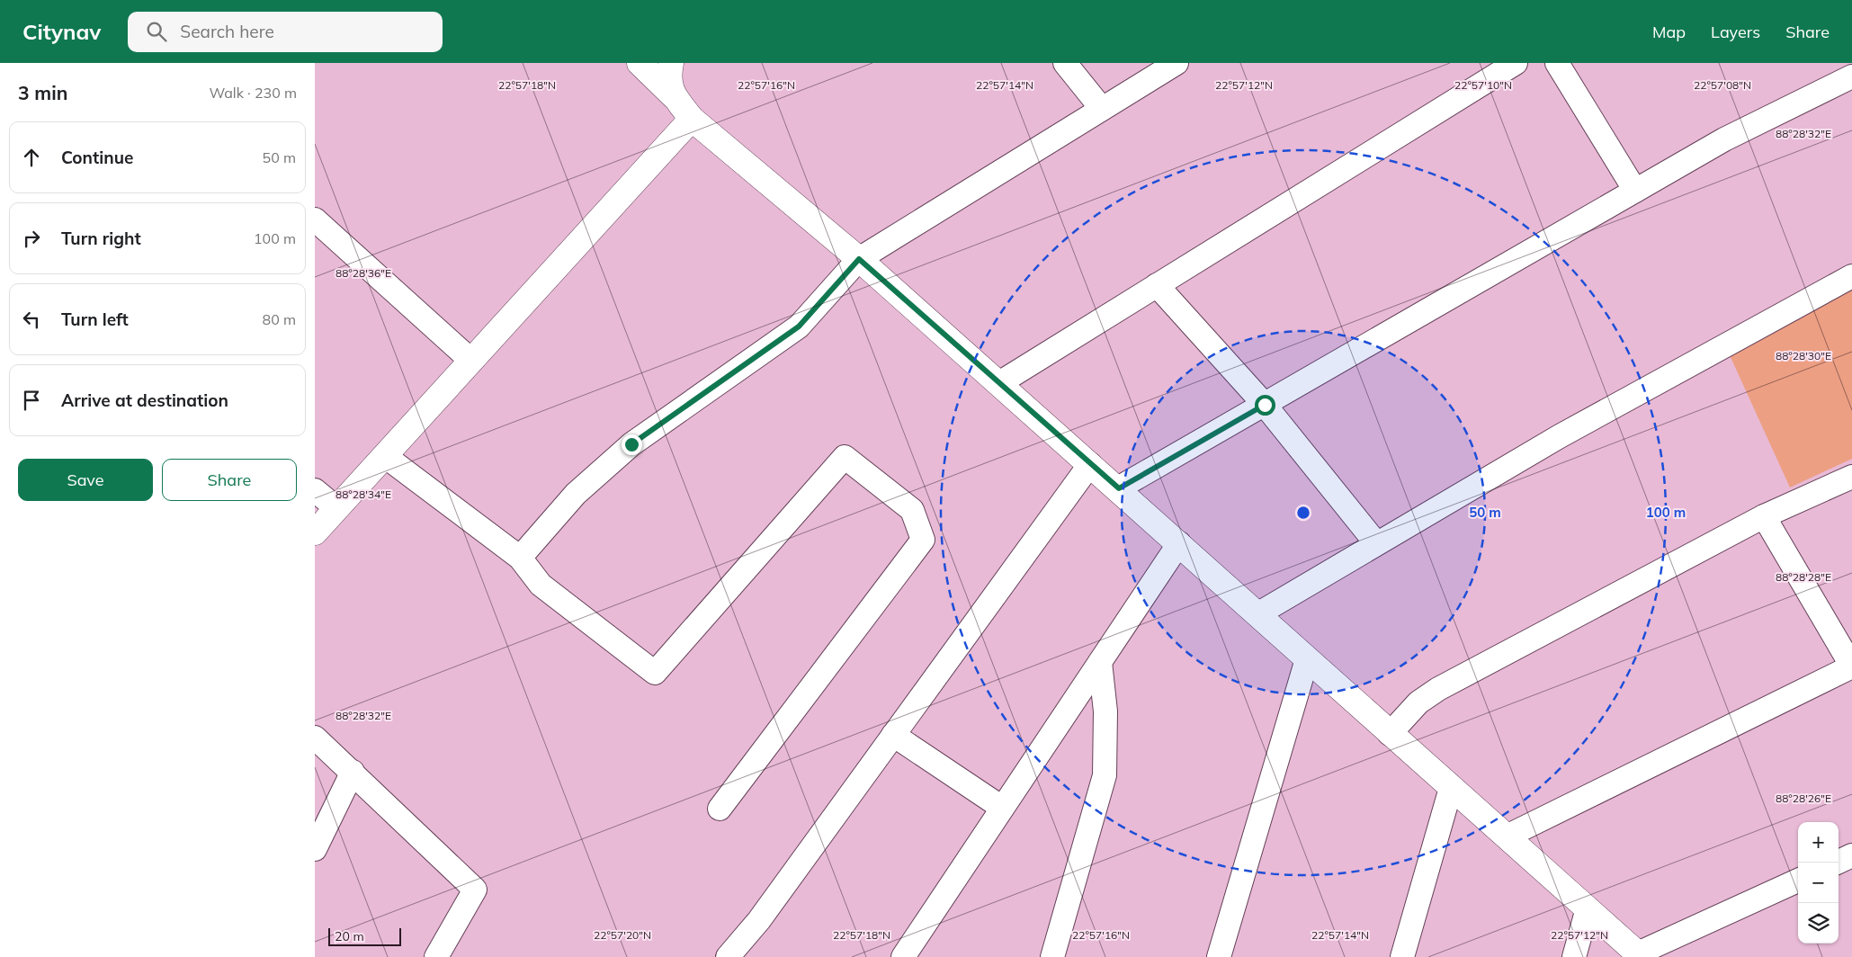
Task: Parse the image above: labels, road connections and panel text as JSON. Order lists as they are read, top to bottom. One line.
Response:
{"scale_bar":"20 m","page":{"header":"Citynav","search":"Search here","nav":["Map","Layers","Share"],"heading":["3 min","Walk · 230 m"],"list":[["Continue","50 m"],["Turn right","100 m"],["Turn left","80 m"],"Arrive at destination"],"buttons":["Save","Share"],"map_buttons":["+","−"],"scale":"20 m"},"coordinates":["22°57'18\"N","22°57'16\"N","22°57'14\"N","22°57'12\"N","22°57'10\"N","22°57'08\"N","88°28'32\"E","88°28'36\"E","88°28'30\"E","88°28'34\"E","88°28'28\"E","88°28'26\"E","22°57'20\"N"],"rings":["50 m","100 m"]}
